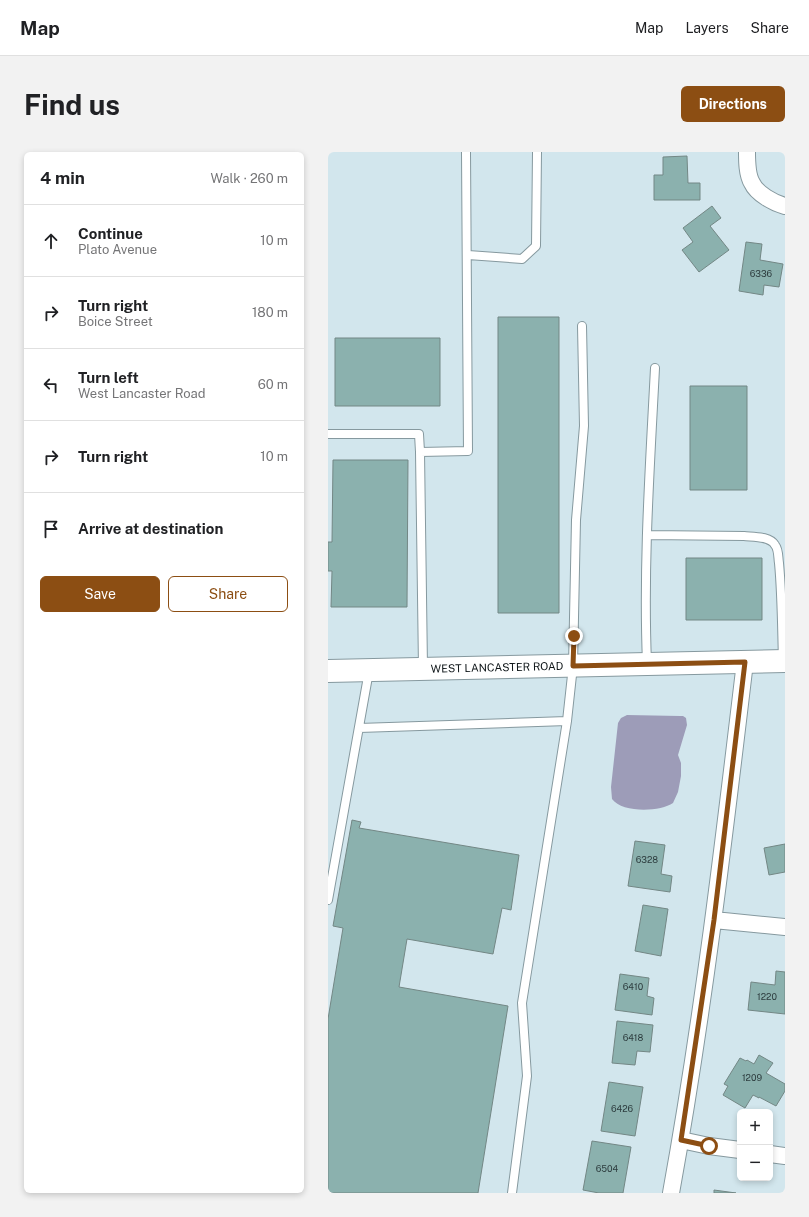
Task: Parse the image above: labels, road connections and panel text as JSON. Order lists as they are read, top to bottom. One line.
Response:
{"streets":{"street":["WEST LANCASTER ROAD"]},"house_numbers":["6336","6328","6410","1220","6418","1209","6426","6504"],"page":{"header":"Map","nav":["Map","Layers","Share"],"buttons":["Directions",["Save","Share"]],"title":"Find us","heading":["4 min","Walk · 260 m"],"list":[["Continue","Plato Avenue","10 m"],["Turn right","Boice Street","180 m"],["Turn left","West Lancaster Road","60 m"],["Turn right","10 m"],"Arrive at destination"],"map_buttons":["+","−"]}}
